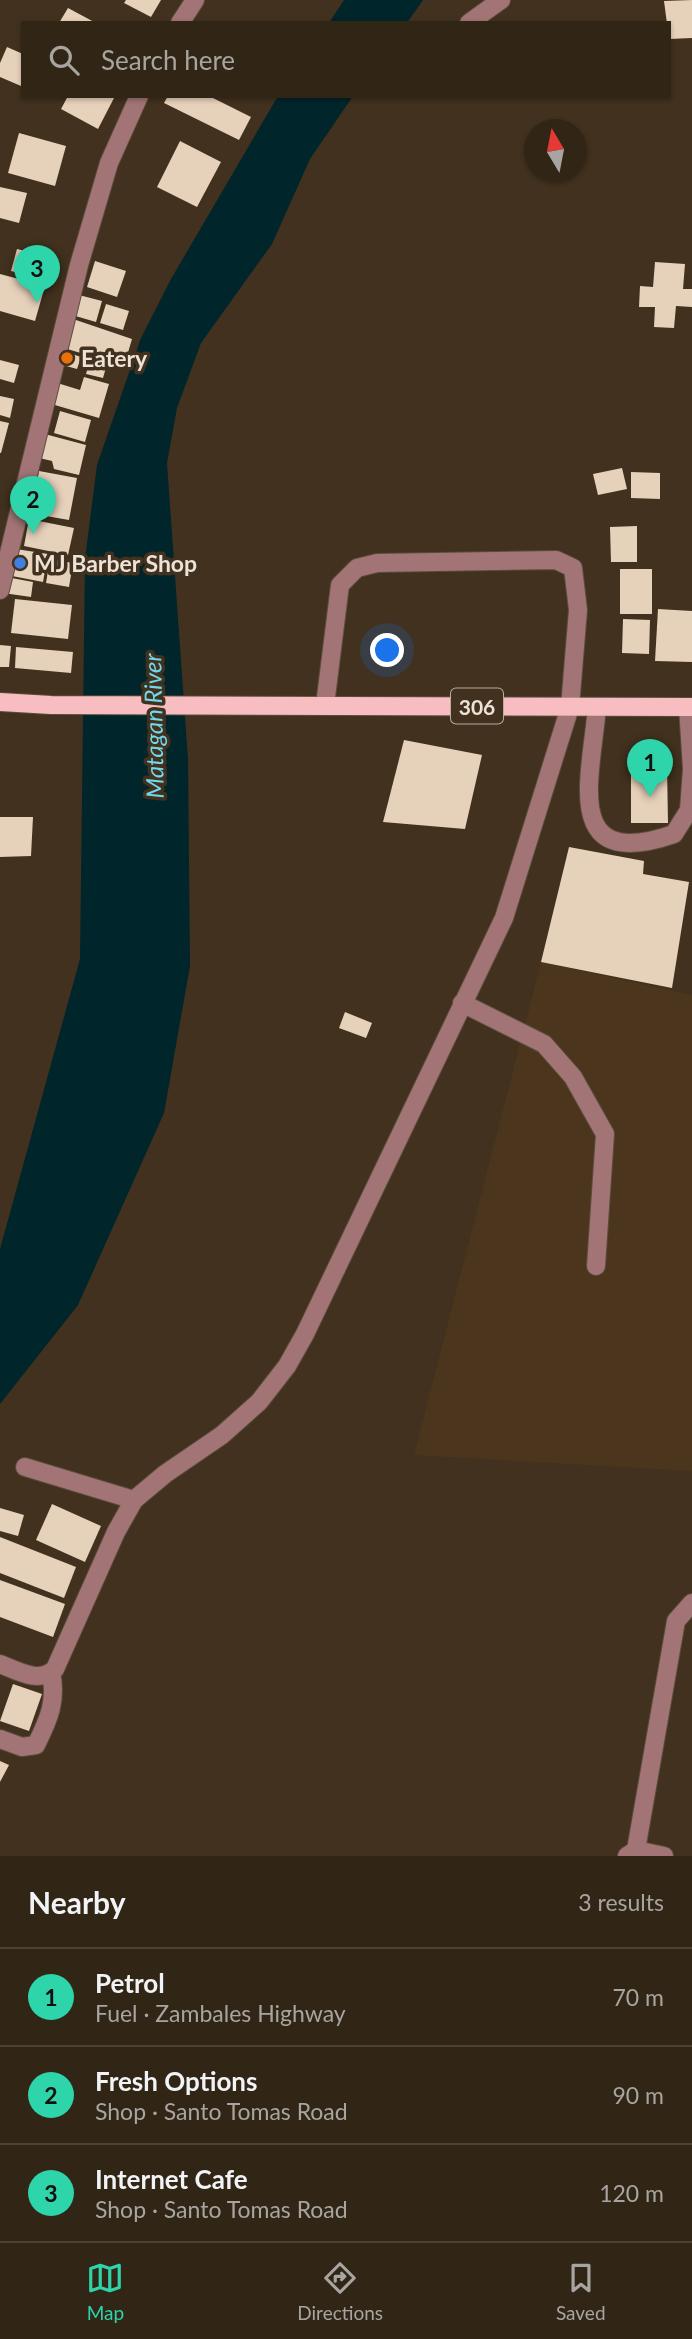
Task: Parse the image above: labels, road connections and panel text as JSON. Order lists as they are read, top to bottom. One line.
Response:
{"streets":{"main road":["306"]},"water":["Matagan River"],"places":["Eatery","MJ Barber Shop"],"north":"top","page":{"search":"Search here","pins":["3","2","1"],"heading":["Nearby","3 results"],"list":[{"mark":"1","name":"Petrol","note":"Fuel · Zambales Highway","value":"70 m"},{"mark":"2","name":"Fresh Options","note":"Shop · Santo Tomas Road","value":"90 m"},{"mark":"3","name":"Internet Cafe","note":"Shop · Santo Tomas Road","value":"120 m"}],"nav":["Map","Directions","Saved"]}}
